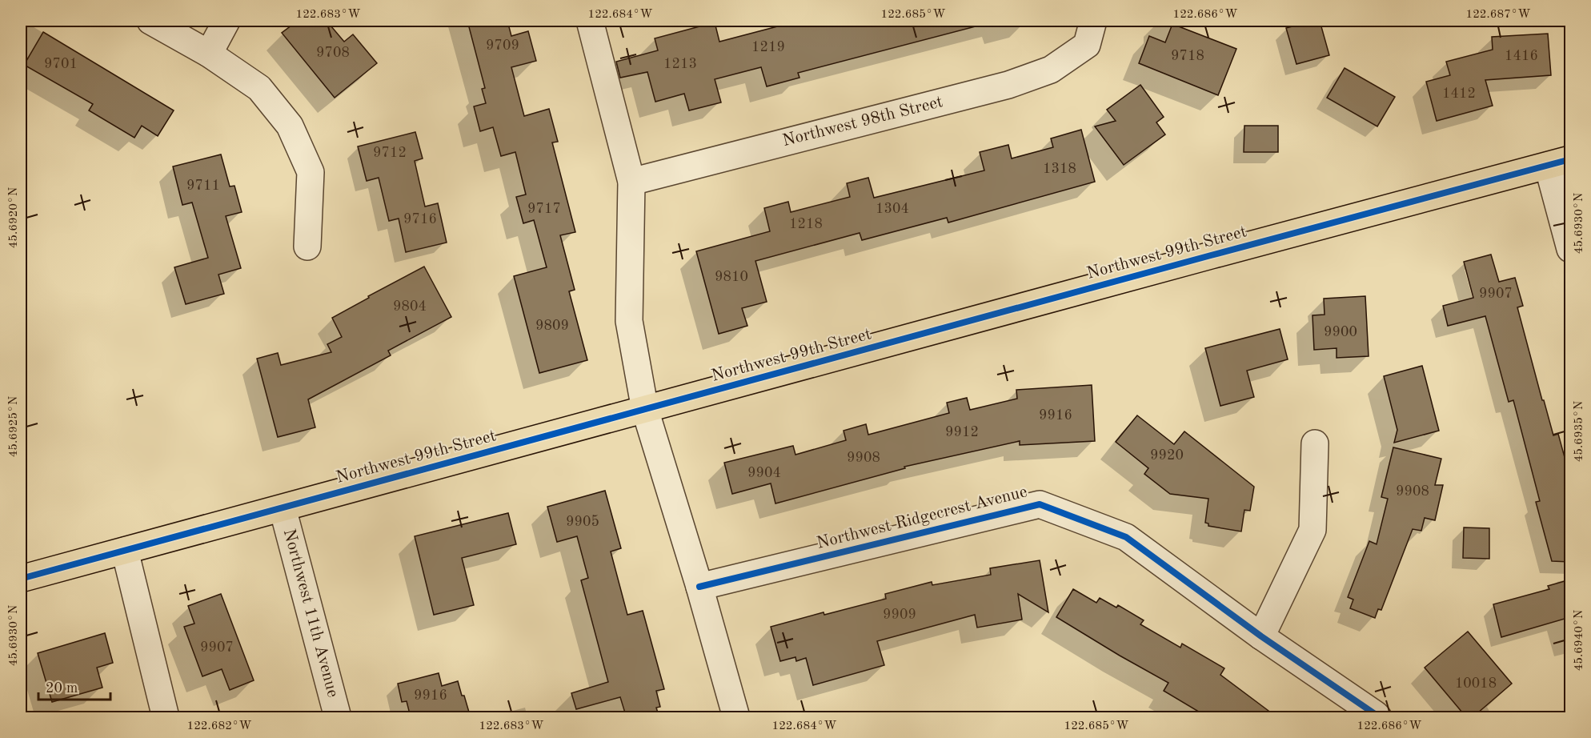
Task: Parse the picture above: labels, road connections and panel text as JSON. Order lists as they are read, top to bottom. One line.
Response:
{"streets":{"main road":["Northwest 99th Street"],"street":["Northwest 98th Street","Northwest Ridgecrest Avenue","Northwest 11th Avenue"]},"crossings":[["Northwest 99th Street","Northwest 11th Avenue"]],"house_numbers":["9709","1219","9708","9718","1416","9701","1213","1412","9712","1318","9711","9717","1304","9716","1218","9810","9907","9804","9809","9900","9916","9912","9920","9908","9904","9908","9905","9909","9907","10018","9916"],"scale_bar":"20 m","coordinates":["122.683°W","122.684°W","122.685°W","122.686°W","122.687°W","45.6920°N","45.6930°N","45.6925°N","45.6935°N","45.6940°N","122.682°W"]}
